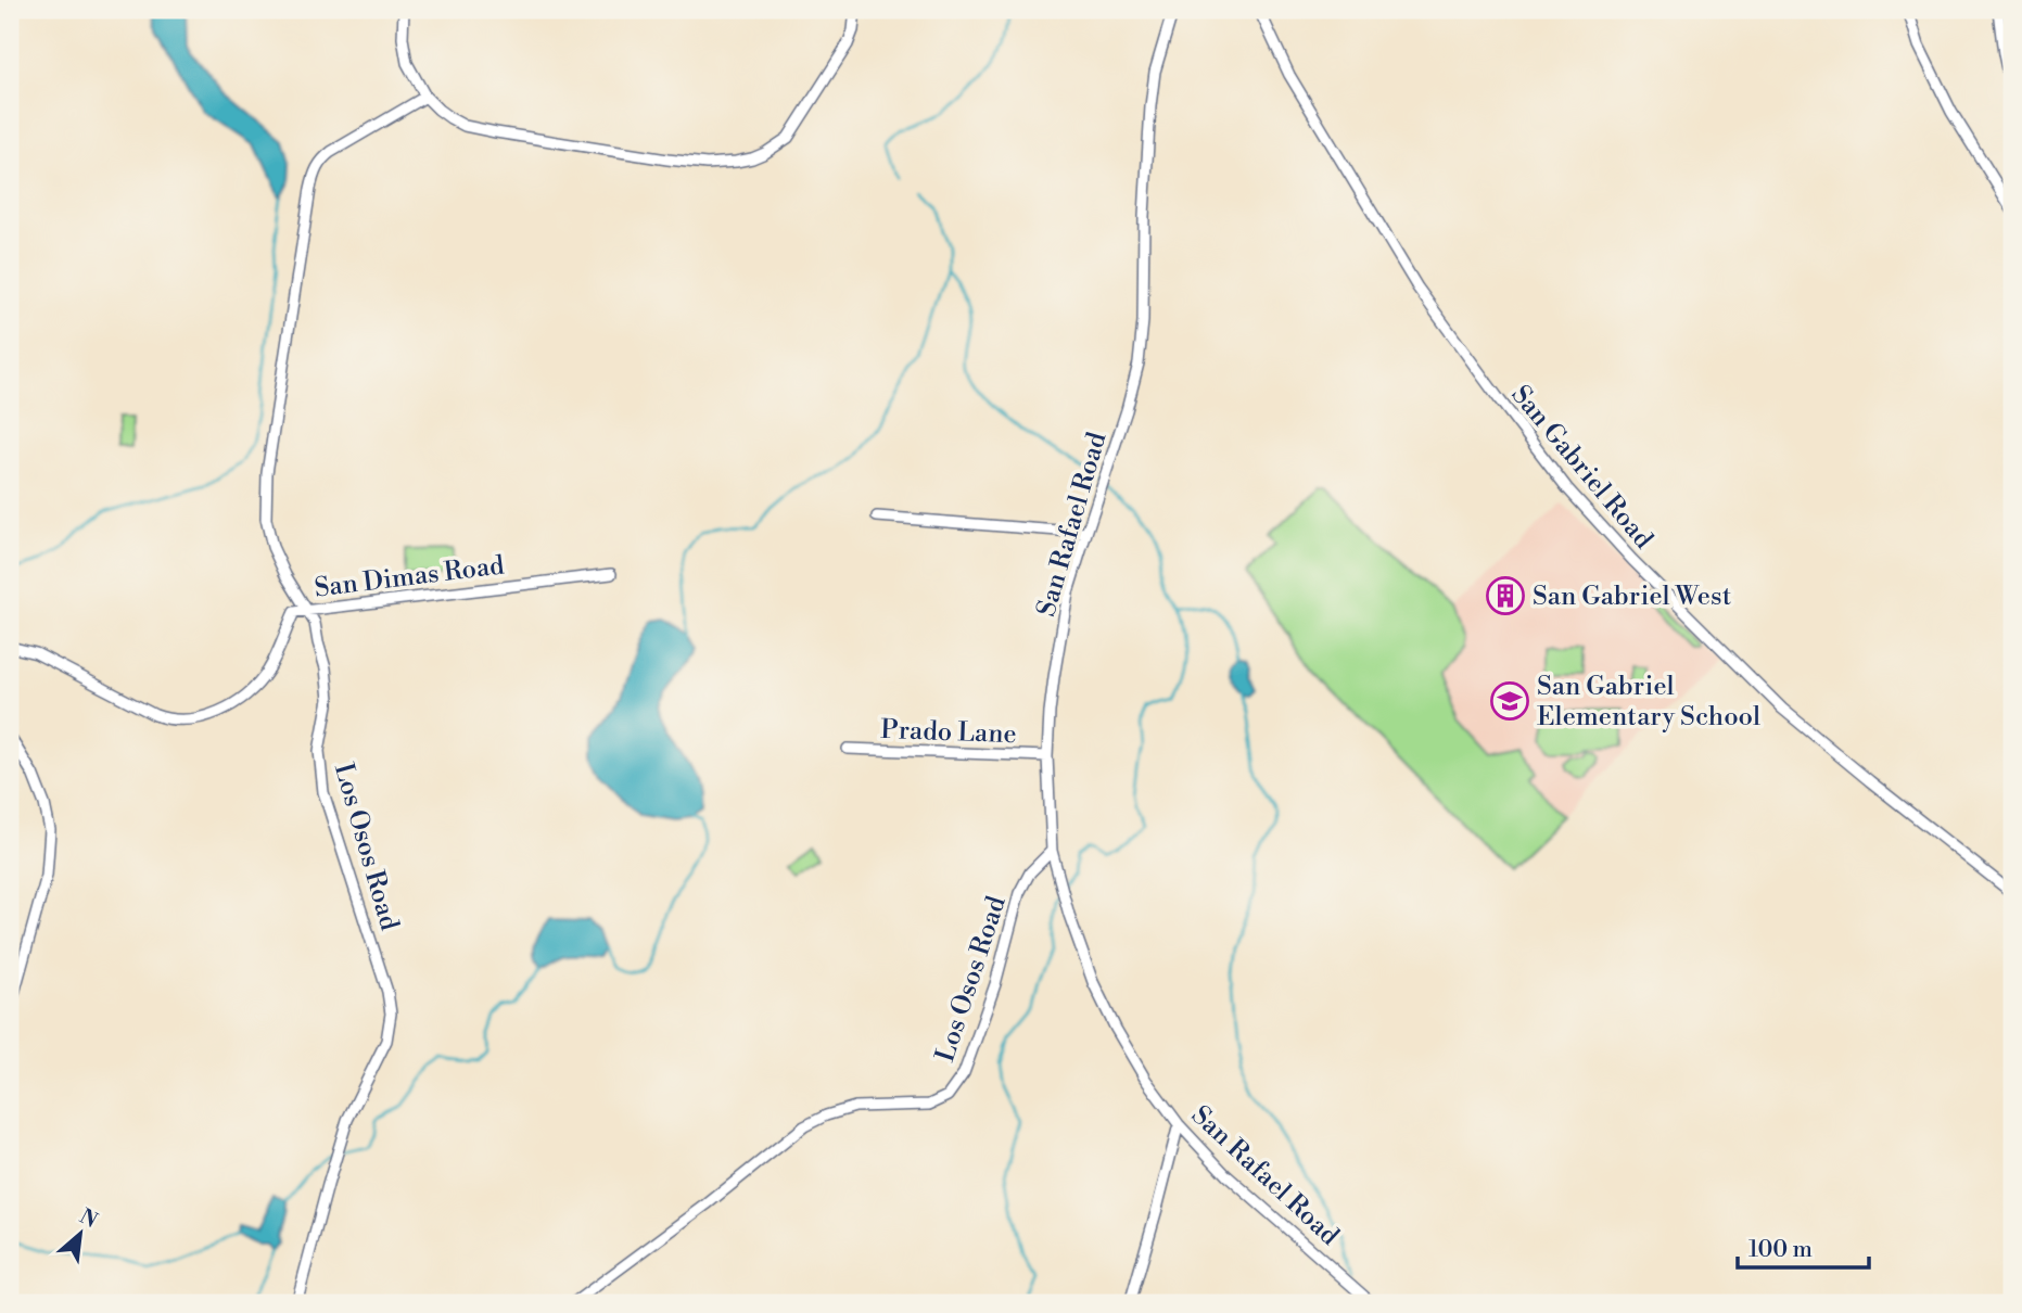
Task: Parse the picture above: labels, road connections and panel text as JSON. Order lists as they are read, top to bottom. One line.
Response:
{"streets":{"street":["San Gabriel Road","San Rafael Road","San Dimas Road","Prado Lane","Los Osos Road"]},"crossings":[["San Rafael Road","Prado Lane"],["San Rafael Road","Los Osos Road"],["San Dimas Road","Los Osos Road"]],"places":{"building":["San Gabriel West"],"school or university":["San Gabriel Elementary School"]},"scale_bar":"100 m","north":"top right"}
